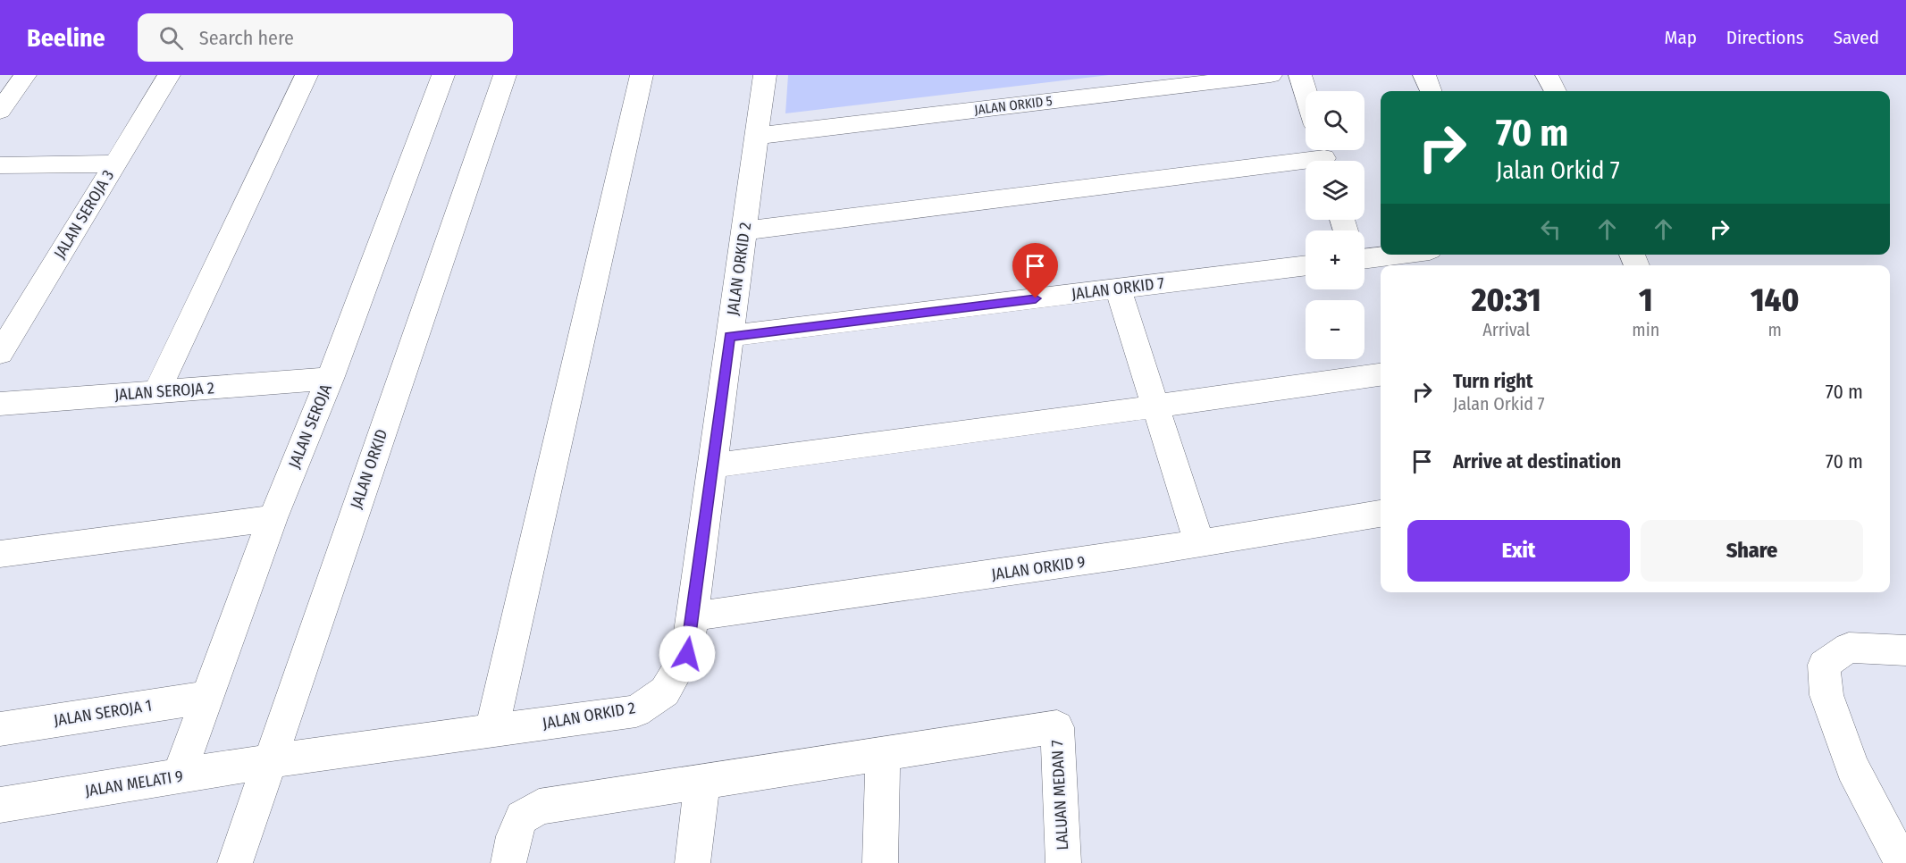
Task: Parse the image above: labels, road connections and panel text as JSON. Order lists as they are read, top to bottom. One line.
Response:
{"streets":{"street":["JALAN ORKID 5","JALAN SEROJA 3","JALAN ORKID 2","JALAN ORKID 7","JALAN SEROJA 2","JALAN SEROJA","JALAN ORKID","JALAN ORKID 9","JALAN SEROJA 1","JALAN MELATI 9","LALUAN MEDAN 7"]},"crossings":[["JALAN ORKID 5","JALAN ORKID 2"],["JALAN ORKID 2","JALAN ORKID 7"],["JALAN ORKID 2","JALAN ORKID"],["JALAN ORKID 2","JALAN ORKID 9"],["JALAN ORKID 2","JALAN MELATI 9"],["JALAN SEROJA 2","JALAN SEROJA"],["JALAN SEROJA","JALAN SEROJA 1"],["JALAN SEROJA","JALAN MELATI 9"],["JALAN ORKID","JALAN MELATI 9"]],"page":{"header":"Beeline","search":"Search here","nav":["Map","Directions","Saved"],"map_buttons":["+","−"],"turn":["70 m","Jalan Orkid 7"],"eta":["20:31","Arrival","1","min","140","m"],"list":[{"name":"Turn right","note":"Jalan Orkid 7","value":"70 m"},{"name":"Arrive at destination","value":"70 m"}],"buttons":["Exit","Share"]}}
